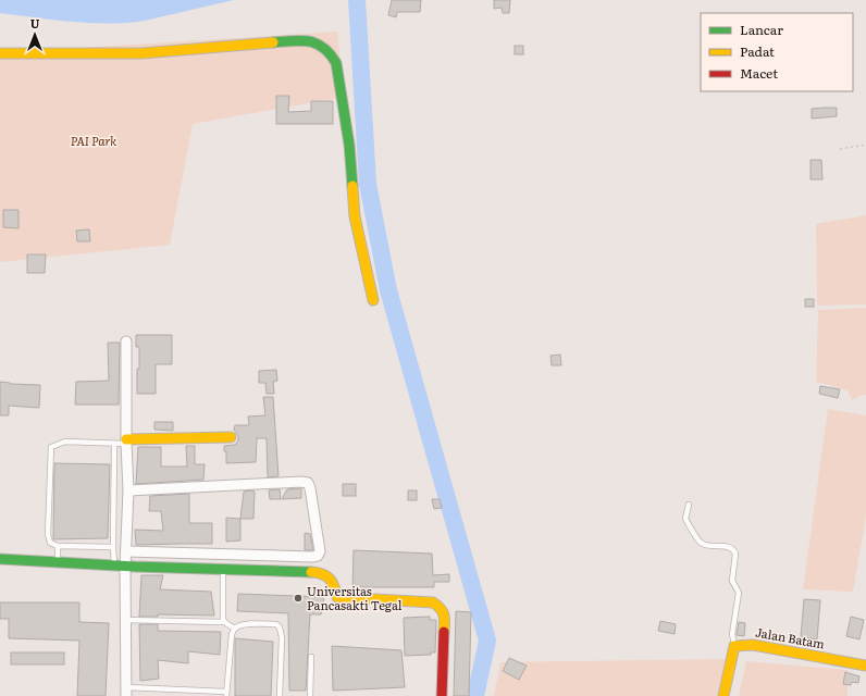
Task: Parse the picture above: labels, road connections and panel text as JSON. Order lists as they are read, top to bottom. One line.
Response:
{"streets":{"street":["Jalan Batam"]},"parks":["PAI Park"],"places":["Universitas Pancasakti Tegal"],"legend":["Lancar","Padat","Macet"],"north":"top"}
